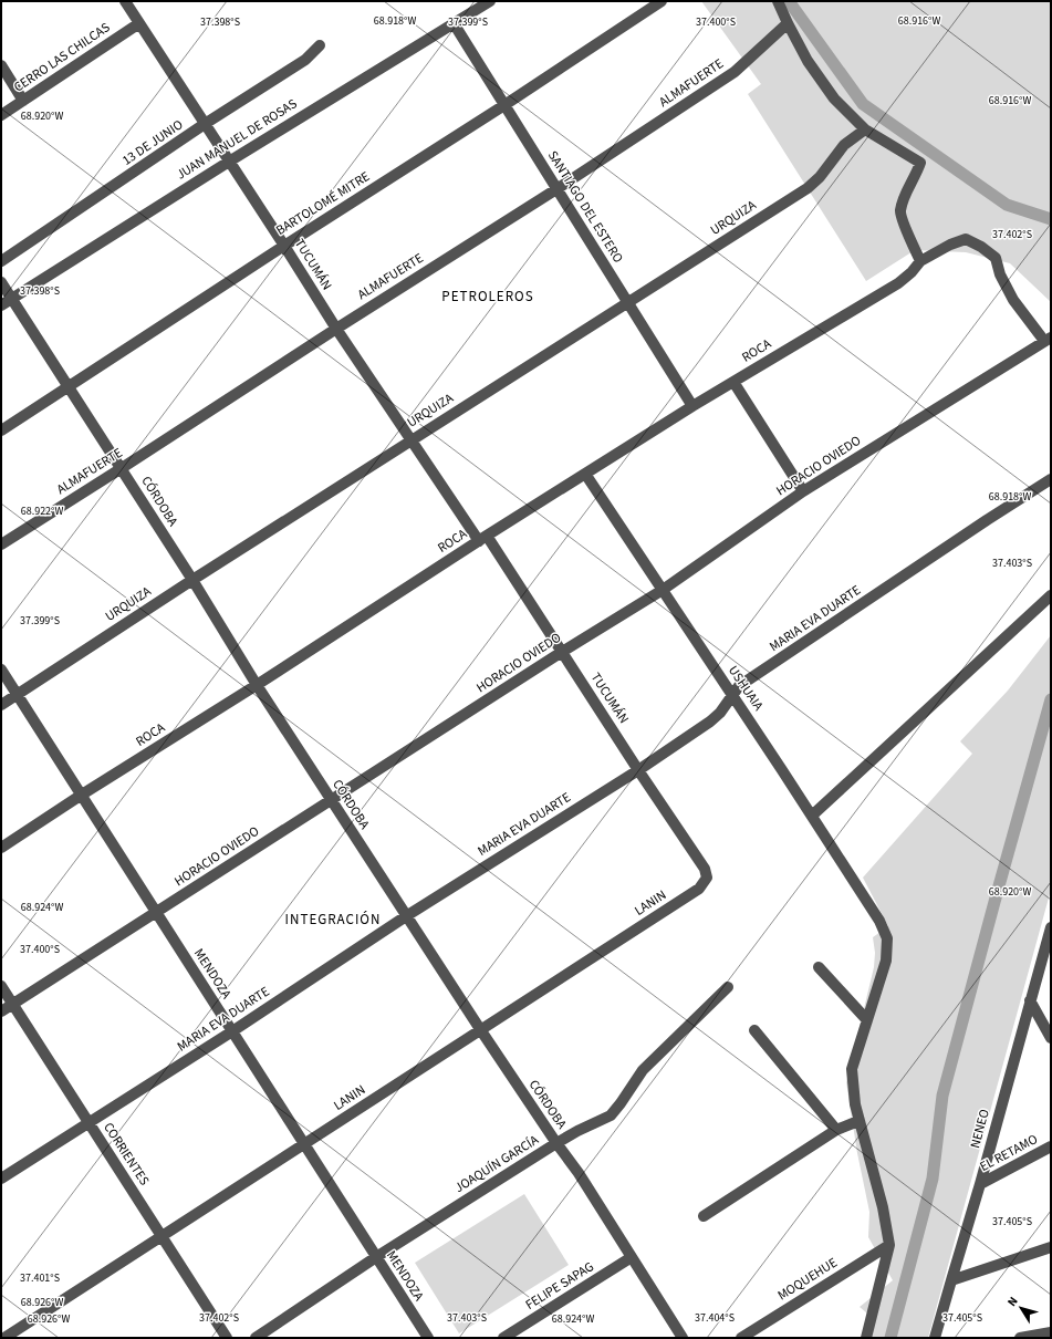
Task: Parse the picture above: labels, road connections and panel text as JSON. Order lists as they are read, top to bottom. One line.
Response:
{"streets":{"street":["CERRO LAS CHILCAS","ALMAFUERTE","JUAN MANUEL DE ROSAS","13 DE JUNIO","BARTOLOMÉ MITRE","SANTIAGO DEL ESTERO","URQUIZA","TUCUMÁN","ROCA","HORACIO OVIEDO","CÓRDOBA","MARIA EVA DUARTE","USHUAIA","LANIN","MENDOZA","NENEO","EL RETAMO","CORRIENTES","JOAQUÍN GARCÍA","MOQUEHUE","FELIPE SAPAG"]},"crossings":[["CERRO LAS CHILCAS","TUCUMÁN"],["ALMAFUERTE","SANTIAGO DEL ESTERO"],["ALMAFUERTE","TUCUMÁN"],["ALMAFUERTE","CÓRDOBA"],["JUAN MANUEL DE ROSAS","SANTIAGO DEL ESTERO"],["JUAN MANUEL DE ROSAS","TUCUMÁN"],["JUAN MANUEL DE ROSAS","CÓRDOBA"],["13 DE JUNIO","TUCUMÁN"],["BARTOLOMÉ MITRE","SANTIAGO DEL ESTERO"],["BARTOLOMÉ MITRE","TUCUMÁN"],["BARTOLOMÉ MITRE","CÓRDOBA"],["SANTIAGO DEL ESTERO","URQUIZA"],["SANTIAGO DEL ESTERO","ROCA"],["URQUIZA","TUCUMÁN"],["URQUIZA","CÓRDOBA"],["URQUIZA","MENDOZA"],["TUCUMÁN","ROCA"],["TUCUMÁN","HORACIO OVIEDO"],["TUCUMÁN","MARIA EVA DUARTE"],["TUCUMÁN","LANIN"],["ROCA","HORACIO OVIEDO"],["ROCA","CÓRDOBA"],["ROCA","USHUAIA"],["ROCA","MENDOZA"],["HORACIO OVIEDO","CÓRDOBA"],["HORACIO OVIEDO","USHUAIA"],["HORACIO OVIEDO","MENDOZA"],["HORACIO OVIEDO","CORRIENTES"],["CÓRDOBA","MARIA EVA DUARTE"],["CÓRDOBA","LANIN"],["CÓRDOBA","JOAQUÍN GARCÍA"],["CÓRDOBA","FELIPE SAPAG"],["MARIA EVA DUARTE","USHUAIA"],["MARIA EVA DUARTE","MENDOZA"],["MARIA EVA DUARTE","CORRIENTES"],["USHUAIA","MOQUEHUE"],["LANIN","MENDOZA"],["LANIN","CORRIENTES"],["MENDOZA","JOAQUÍN GARCÍA"],["NENEO","EL RETAMO"]],"districts":["PETROLEROS","INTEGRACIÓN"],"north":"top left","coordinates":["68.918°W","68.916°W","37.398°S","37.399°S","37.400°S","68.920°W","37.402°S","68.922°W","37.403°S","68.924°W","37.405°S","37.401°S","68.926°W","37.404°S"]}
